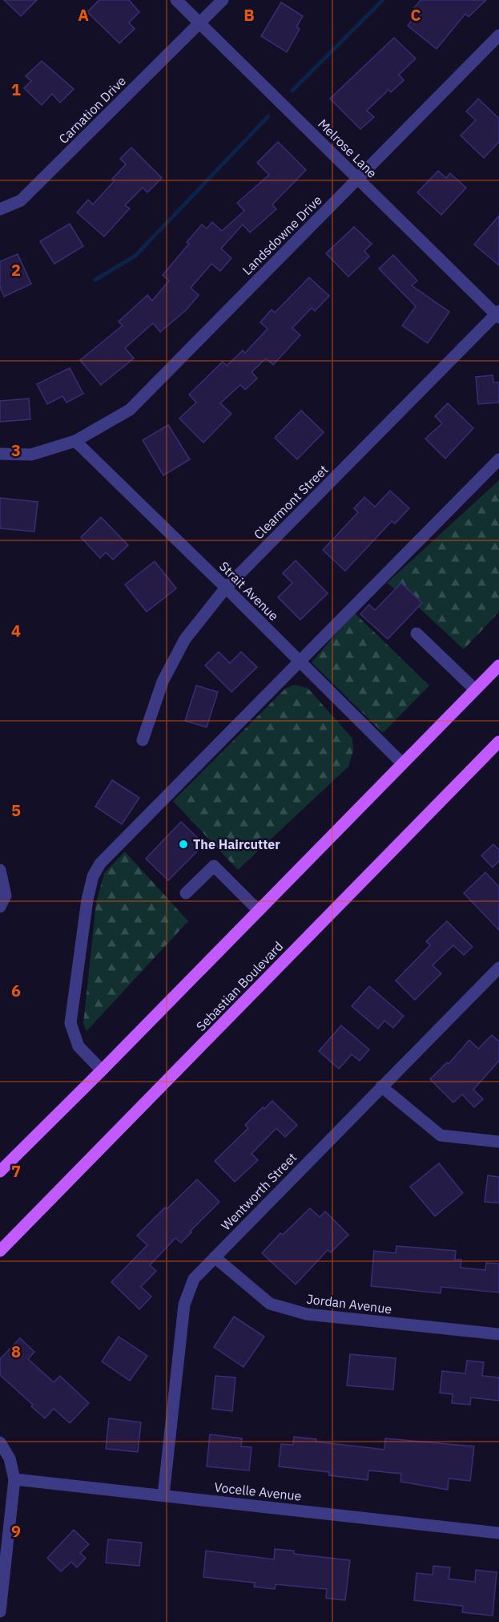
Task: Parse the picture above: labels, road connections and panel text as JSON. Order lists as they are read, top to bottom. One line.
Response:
{"streets":{"main road":["Sebastian Boulevard"],"street":["Carnation Drive","Melrose Lane","Landsdowne Drive","Clearmont Street","Strait Avenue","Wentworth Street","Jordan Avenue","Vocelle Avenue"]},"crossings":[["Carnation Drive","Melrose Lane"],["Melrose Lane","Landsdowne Drive"],["Melrose Lane","Clearmont Street"],["Landsdowne Drive","Strait Avenue"],["Clearmont Street","Strait Avenue"],["Wentworth Street","Jordan Avenue"],["Wentworth Street","Vocelle Avenue"]],"places":["The Haircutter"],"grid":{"columns":["A","B","C"],"rows":["1","2","3","4","5","6","7","8","9"]}}
